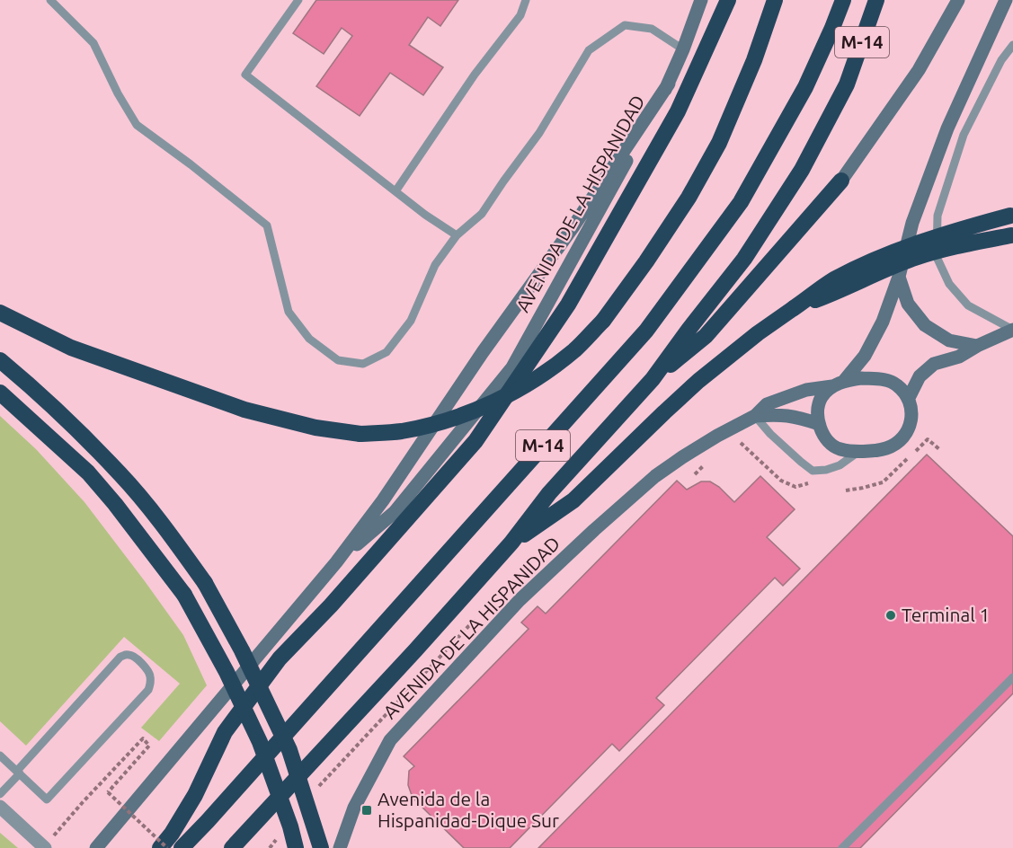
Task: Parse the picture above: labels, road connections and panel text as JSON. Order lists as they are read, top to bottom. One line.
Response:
{"streets":{"highway":["M-14"],"street":["AVENIDA DE LA HISPANIDAD"]},"places":{"other":["Terminal 1"],"transit":["Avenida de la Hispanidad-Dique Sur"]}}
